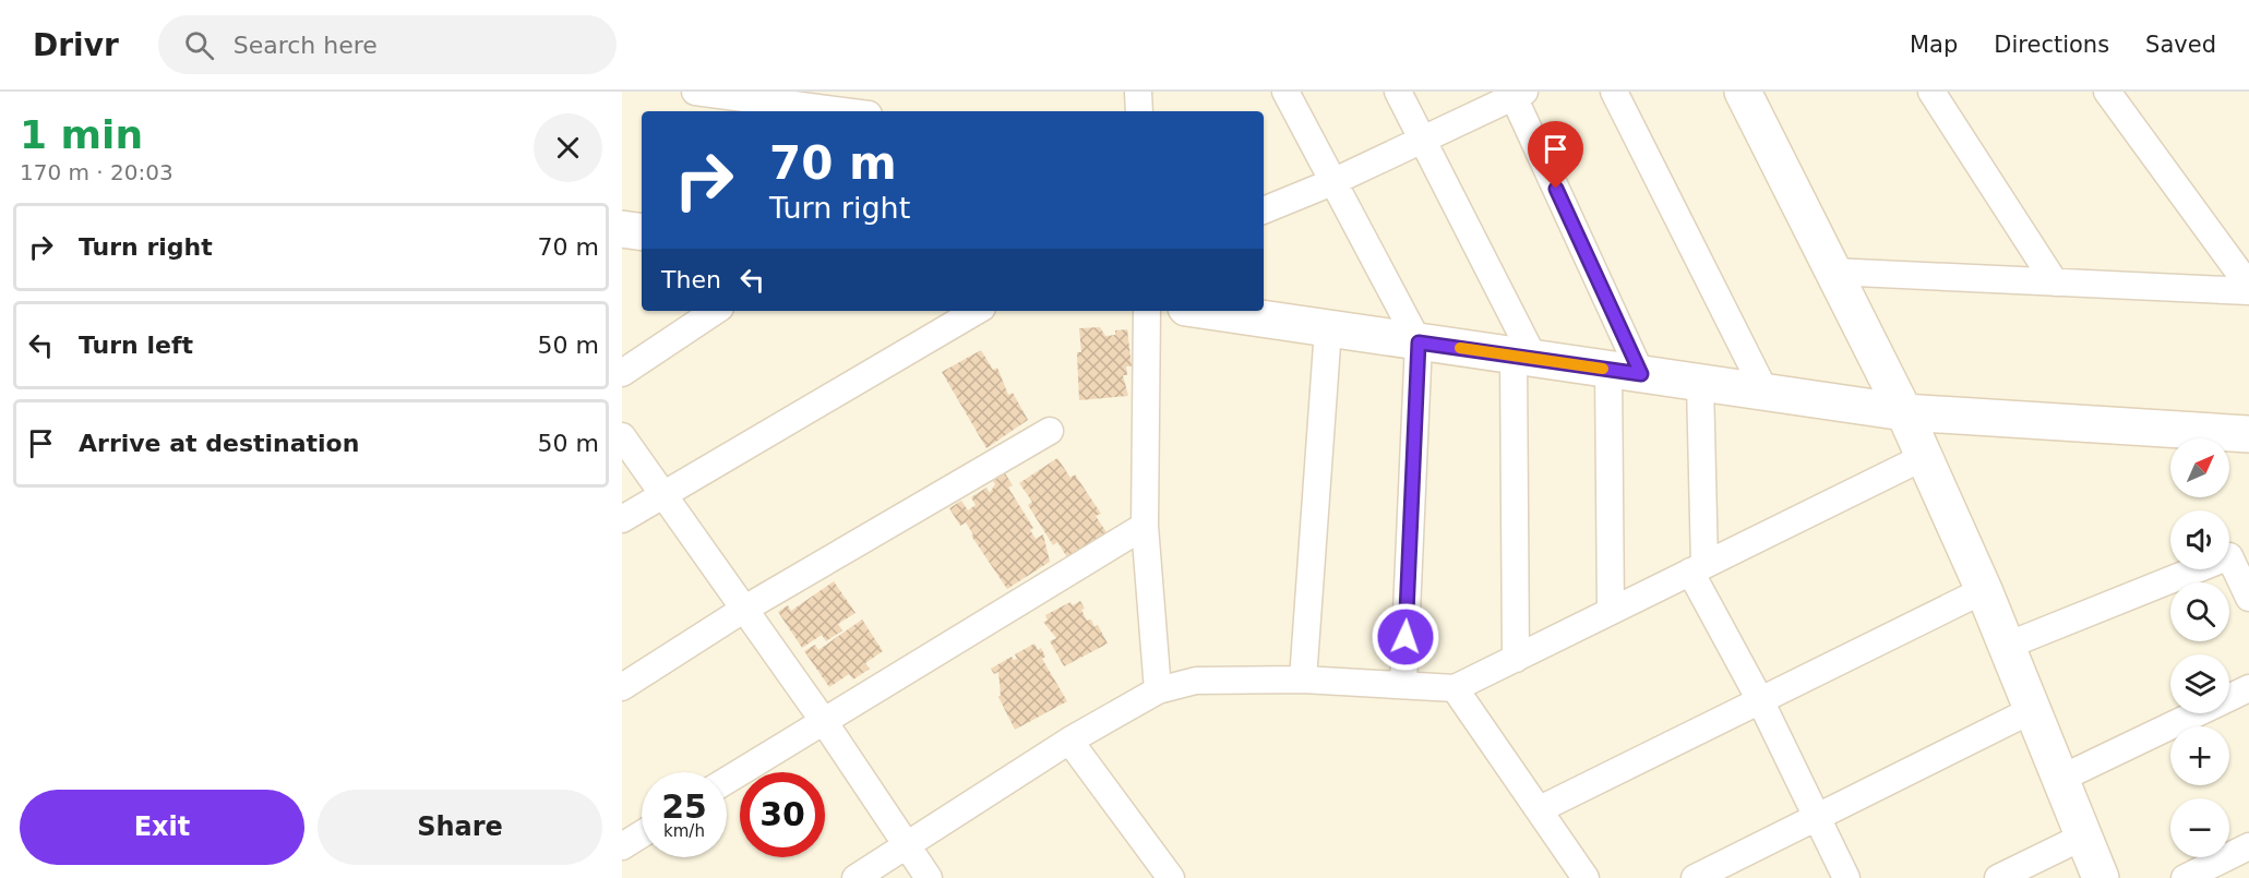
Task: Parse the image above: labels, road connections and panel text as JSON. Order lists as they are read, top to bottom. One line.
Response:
{"north":"top right","page":{"header":"Drivr","search":"Search here","nav":["Map","Directions","Saved"],"heading":["1 min","170 m · 20:03"],"turn":["70 m","Turn right"],"list":[{"name":"Turn right","value":"70 m"},{"name":"Turn left","value":"50 m"},{"name":"Arrive at destination","value":"50 m"}],"then":"Then","map_buttons":["+","−"],"speed":"25 km/h","limit":"30","buttons":["Exit","Share"]}}
